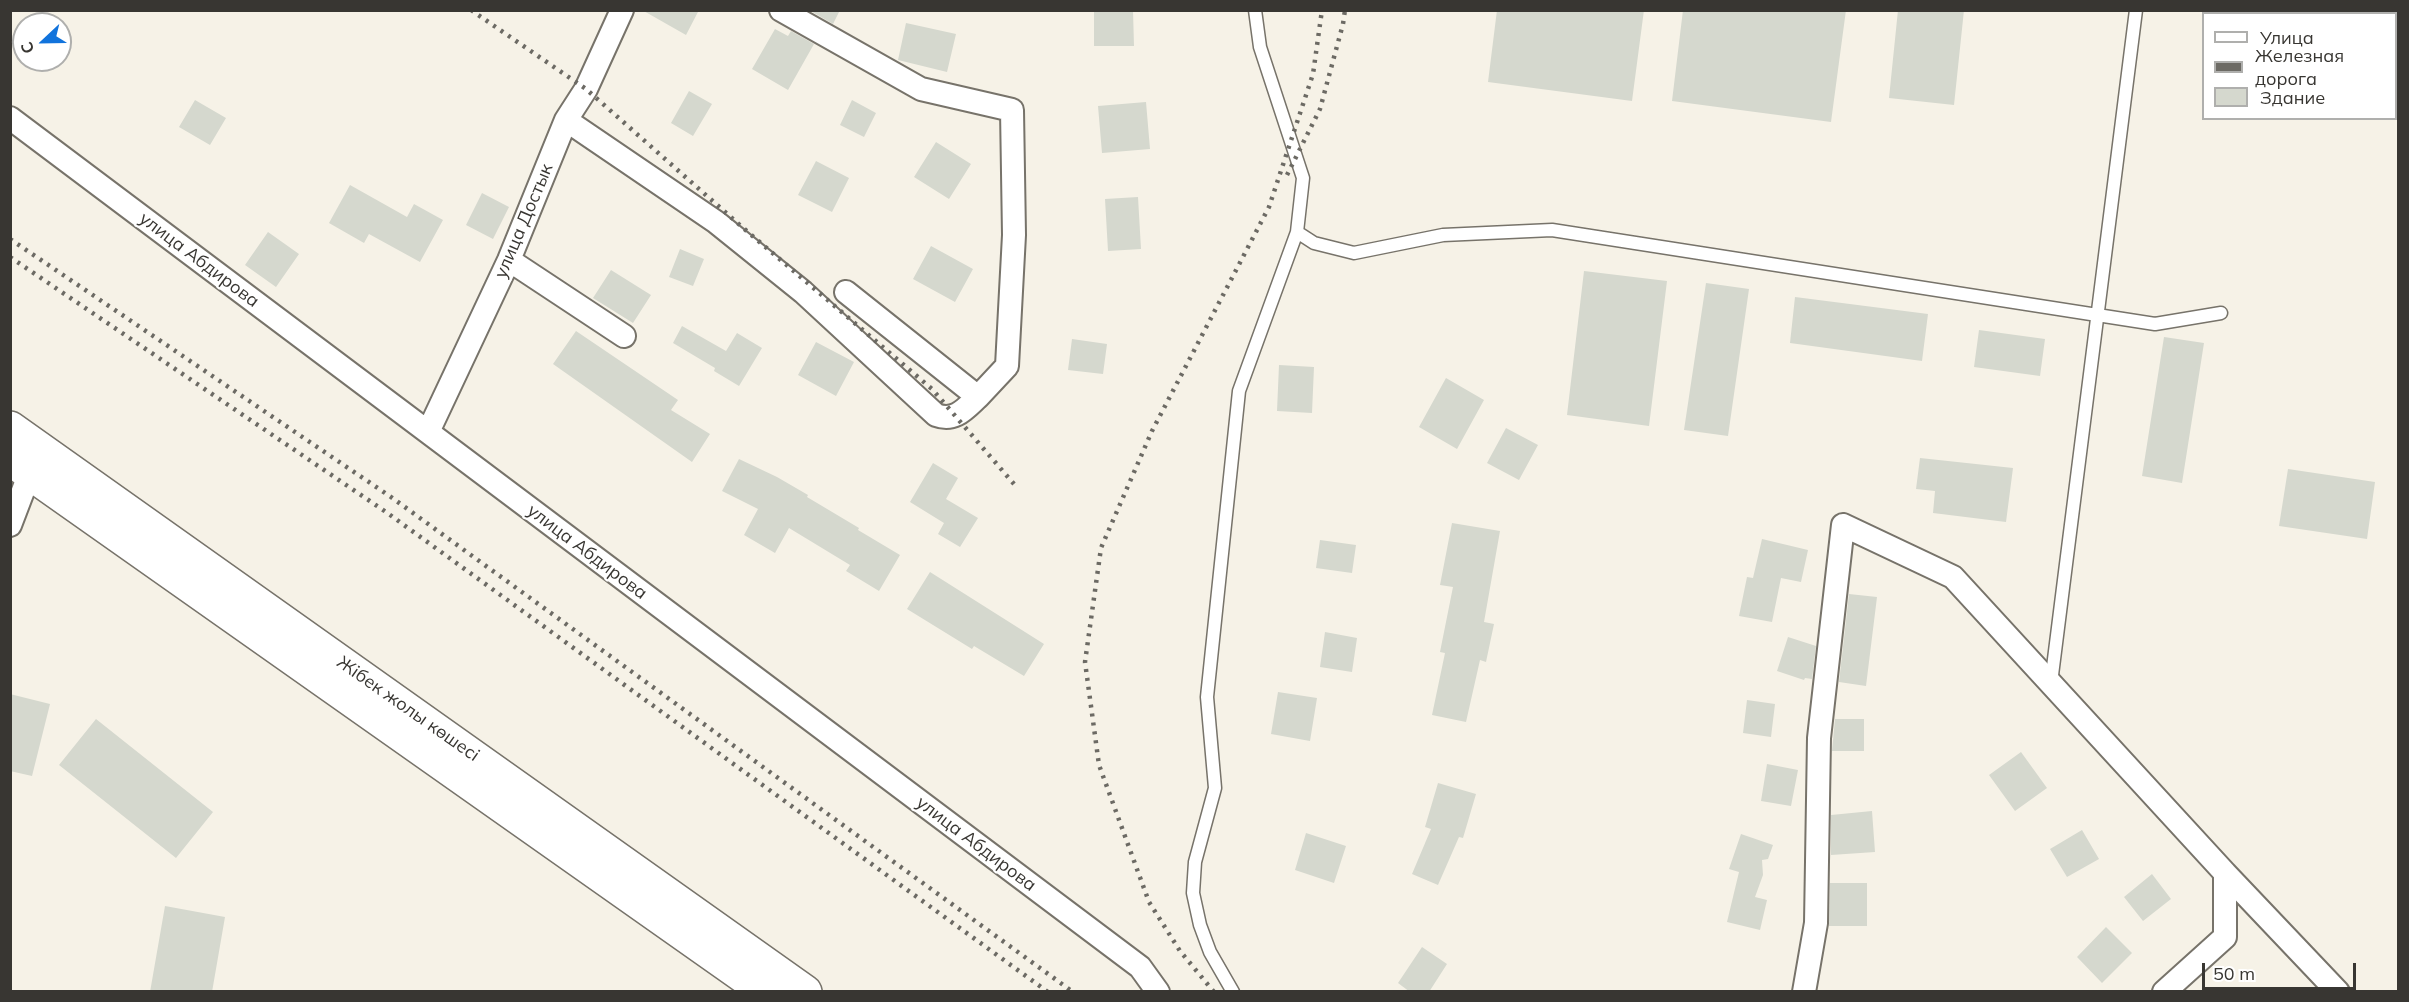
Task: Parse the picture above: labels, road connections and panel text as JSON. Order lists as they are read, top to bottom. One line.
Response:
{"streets":{"main road":["Жібек жолы көшесі"],"street":["улица Достык","улица Абдирова"]},"crossings":[["улица Достык","улица Абдирова"]],"legend":["Улица","Железная дорога","Здание"],"scale_bar":"50 m","north":"left"}
